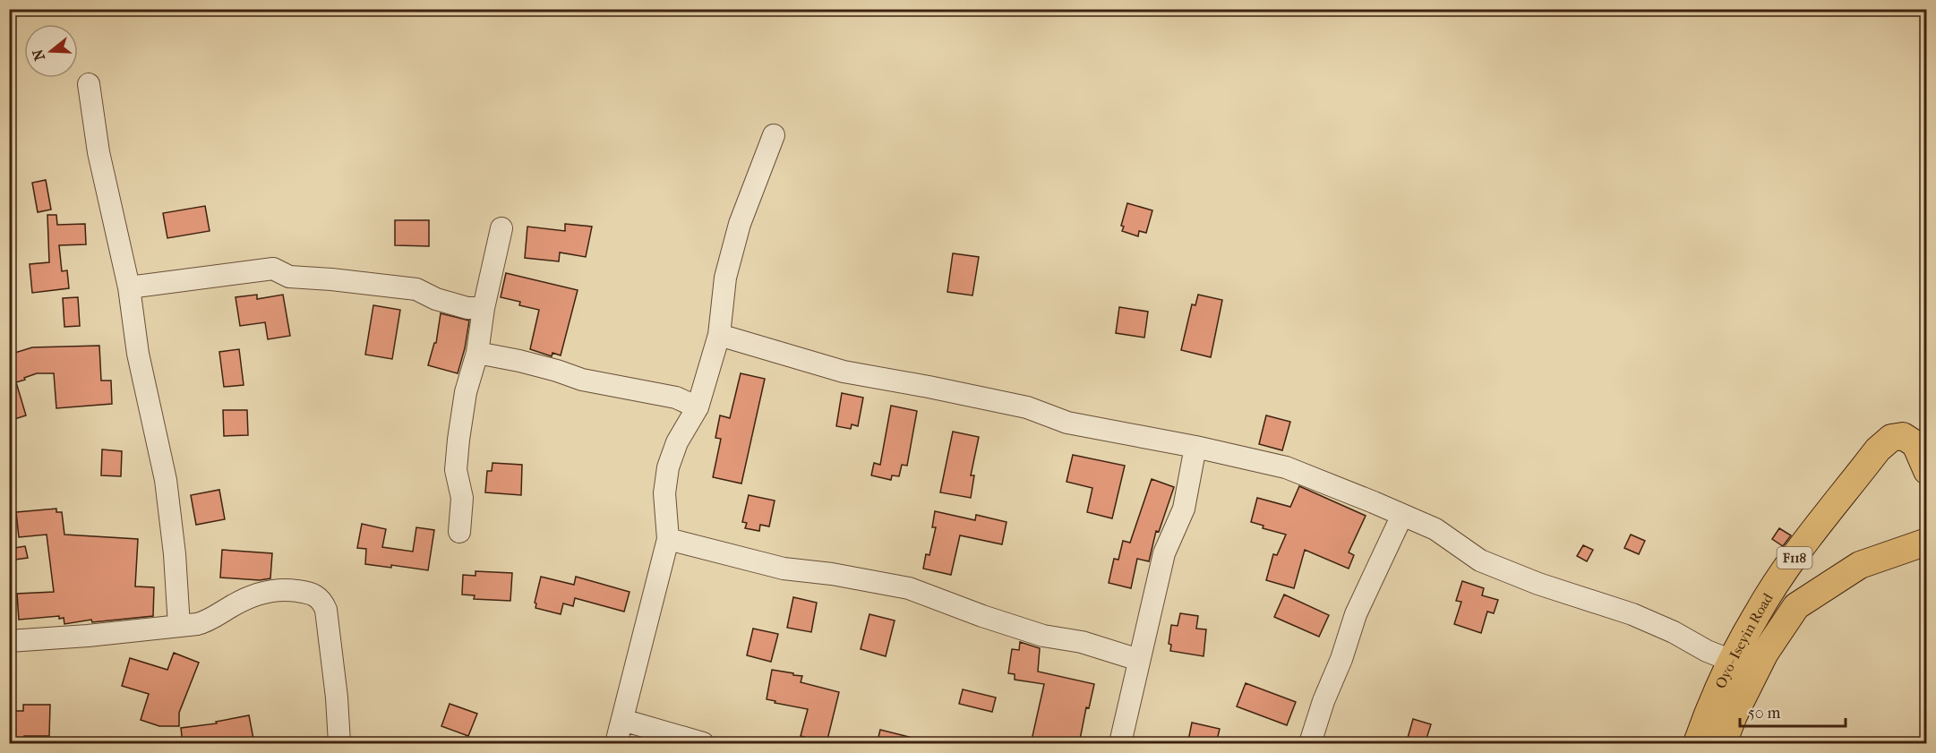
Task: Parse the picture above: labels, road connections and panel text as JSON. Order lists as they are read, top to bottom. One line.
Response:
{"streets":{"main road":["F118","Oyo- Iseyin Road"]},"scale_bar":"50 m","north":"left"}
